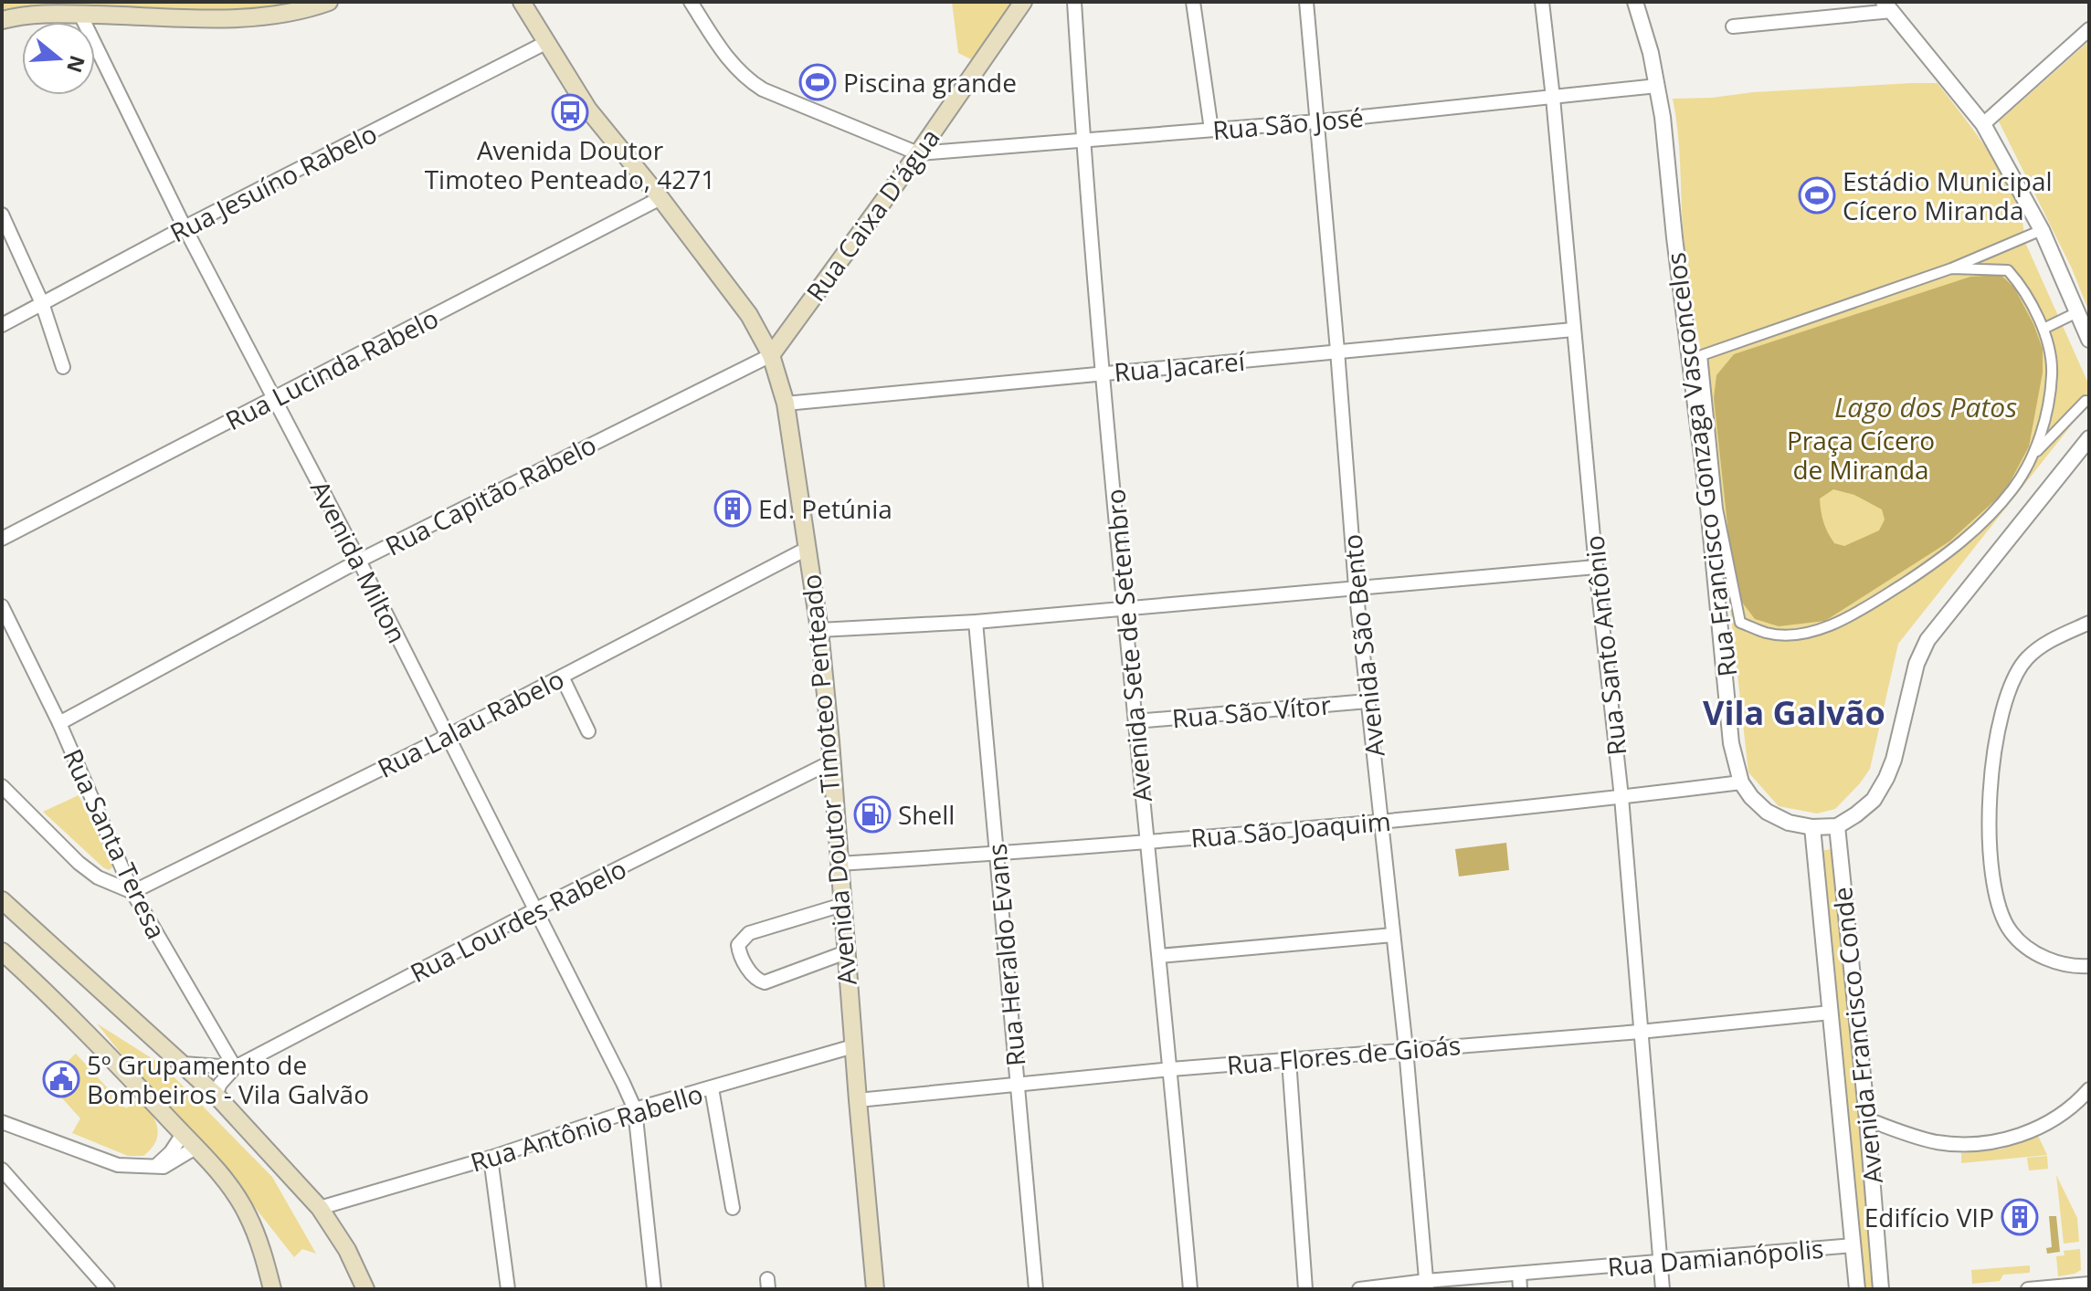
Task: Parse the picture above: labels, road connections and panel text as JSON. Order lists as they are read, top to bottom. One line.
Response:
{"streets":{"main road":["Rua Caixa D'água","Avenida Doutor Timoteo Penteado"],"street":["Rua São José","Rua Jesuíno Rabelo","Rua Jacareí","Rua Lucinda Rabelo","Rua Francisco Gonzaga Vasconcelos","Rua Capitão Rabelo","Avenida Milton","Avenida Sete de Setembro","Avenida São Bento","Rua Santo Antônio","Rua São Vítor","Rua Lalau Rabelo","Rua São Joaquim","Rua Santa Teresa","Rua Lourdes Rabelo","Rua Heraldo Evans","Avenida Francisco Conde","Rua Flores de Gioás","Rua Antônio Rabello","Rua Damianópolis"]},"crossings":[["Rua São José","Rua Caixa D'água"],["Rua São José","Rua Francisco Gonzaga Vasconcelos"],["Rua São José","Avenida Sete de Setembro"],["Rua São José","Avenida São Bento"],["Rua São José","Rua Santo Antônio"],["Rua Jesuíno Rabelo","Avenida Milton"],["Rua Jesuíno Rabelo","Avenida Doutor Timoteo Penteado"],["Rua Caixa D'água","Rua Capitão Rabelo"],["Rua Caixa D'água","Avenida Doutor Timoteo Penteado"],["Rua Jacareí","Avenida Sete de Setembro"],["Rua Jacareí","Avenida São Bento"],["Rua Jacareí","Rua Santo Antônio"],["Rua Jacareí","Avenida Doutor Timoteo Penteado"],["Rua Lucinda Rabelo","Avenida Milton"],["Rua Lucinda Rabelo","Avenida Doutor Timoteo Penteado"],["Rua Francisco Gonzaga Vasconcelos","Rua São Joaquim"],["Rua Francisco Gonzaga Vasconcelos","Avenida Francisco Conde"],["Rua Capitão Rabelo","Avenida Milton"],["Rua Capitão Rabelo","Avenida Doutor Timoteo Penteado"],["Rua Capitão Rabelo","Rua Santa Teresa"],["Avenida Milton","Rua Lalau Rabelo"],["Avenida Milton","Rua Lourdes Rabelo"],["Avenida Milton","Rua Antônio Rabello"],["Avenida Sete de Setembro","Rua São Vítor"],["Avenida Sete de Setembro","Rua São Joaquim"],["Avenida Sete de Setembro","Rua Flores de Gioás"],["Avenida São Bento","Rua São Vítor"],["Avenida São Bento","Rua São Joaquim"],["Avenida São Bento","Rua Flores de Gioás"],["Avenida São Bento","Rua Damianópolis"],["Rua Santo Antônio","Rua São Joaquim"],["Rua Santo Antônio","Rua Flores de Gioás"],["Rua Santo Antônio","Rua Damianópolis"],["Rua Lalau Rabelo","Avenida Doutor Timoteo Penteado"],["Rua Lalau Rabelo","Rua Santa Teresa"],["Avenida Doutor Timoteo Penteado","Rua São Joaquim"],["Avenida Doutor Timoteo Penteado","Rua Lourdes Rabelo"],["Avenida Doutor Timoteo Penteado","Rua Flores de Gioás"],["Avenida Doutor Timoteo Penteado","Rua Antônio Rabello"],["Rua São Joaquim","Rua Heraldo Evans"],["Rua Santa Teresa","Rua Lourdes Rabelo"],["Rua Heraldo Evans","Rua Flores de Gioás"],["Avenida Francisco Conde","Rua Flores de Gioás"],["Avenida Francisco Conde","Rua Damianópolis"]],"districts":["Vila Galvão"],"water":["Lago dos Patos"],"parks":["Praça Cícero de Miranda"],"places":{"sports":["Piscina grande","Estádio Municipal Cícero Miranda"],"bus stop":["Avenida Doutor Timoteo Penteado, 4271"],"building":["Ed. Petúnia","Edifício VIP"],"fuel station":["Shell"],"public building":["5º Grupamento de Bombeiros - Vila Galvão"]},"north":"right"}
